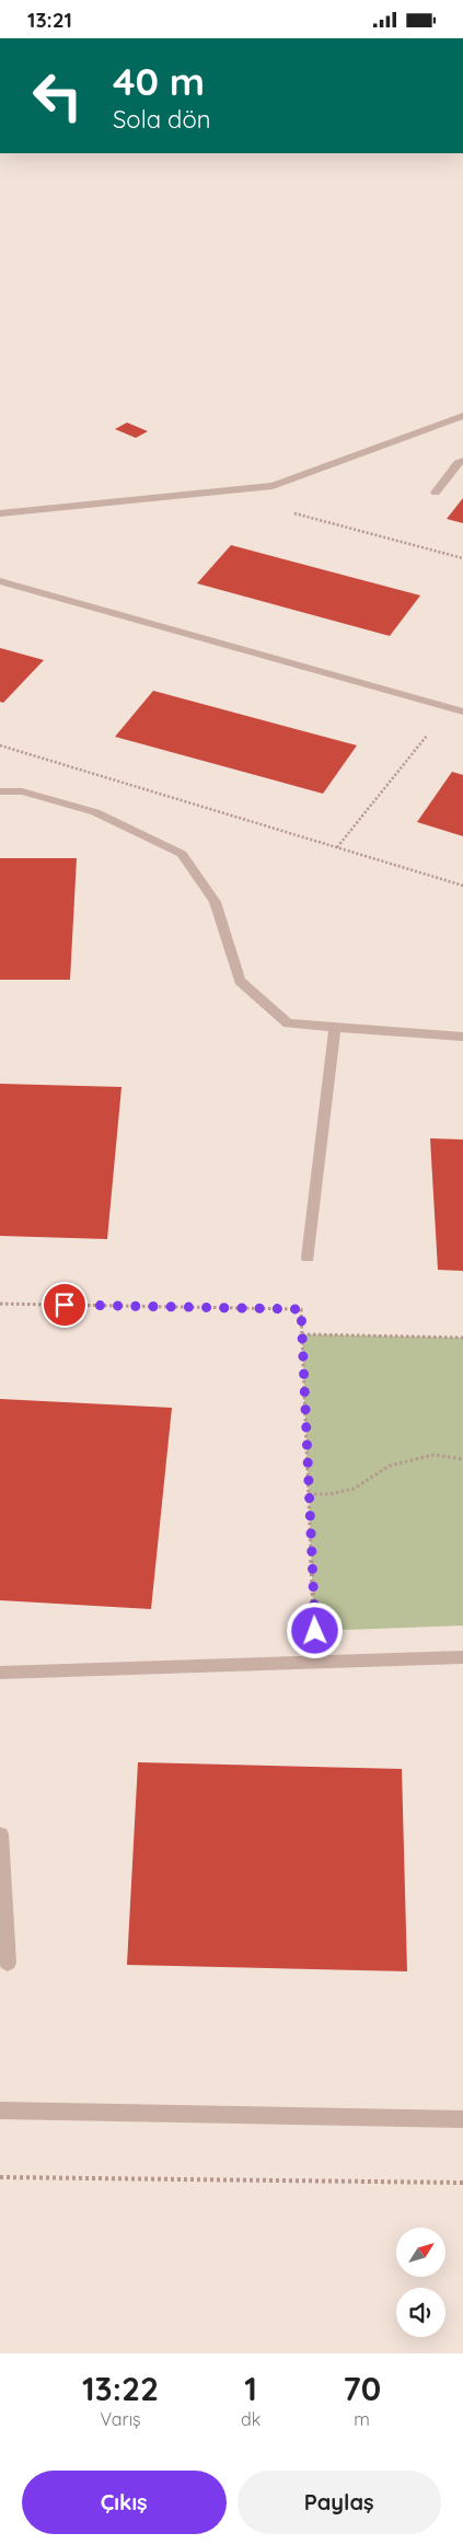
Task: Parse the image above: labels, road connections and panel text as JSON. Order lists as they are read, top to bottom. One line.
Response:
{"north":"top right","page":{"status":"13:21","turn":["40 m","Sola dön"],"eta":["13:22","Varış","1","dk","70","m"],"buttons":["Çıkış","Paylaş"]}}
